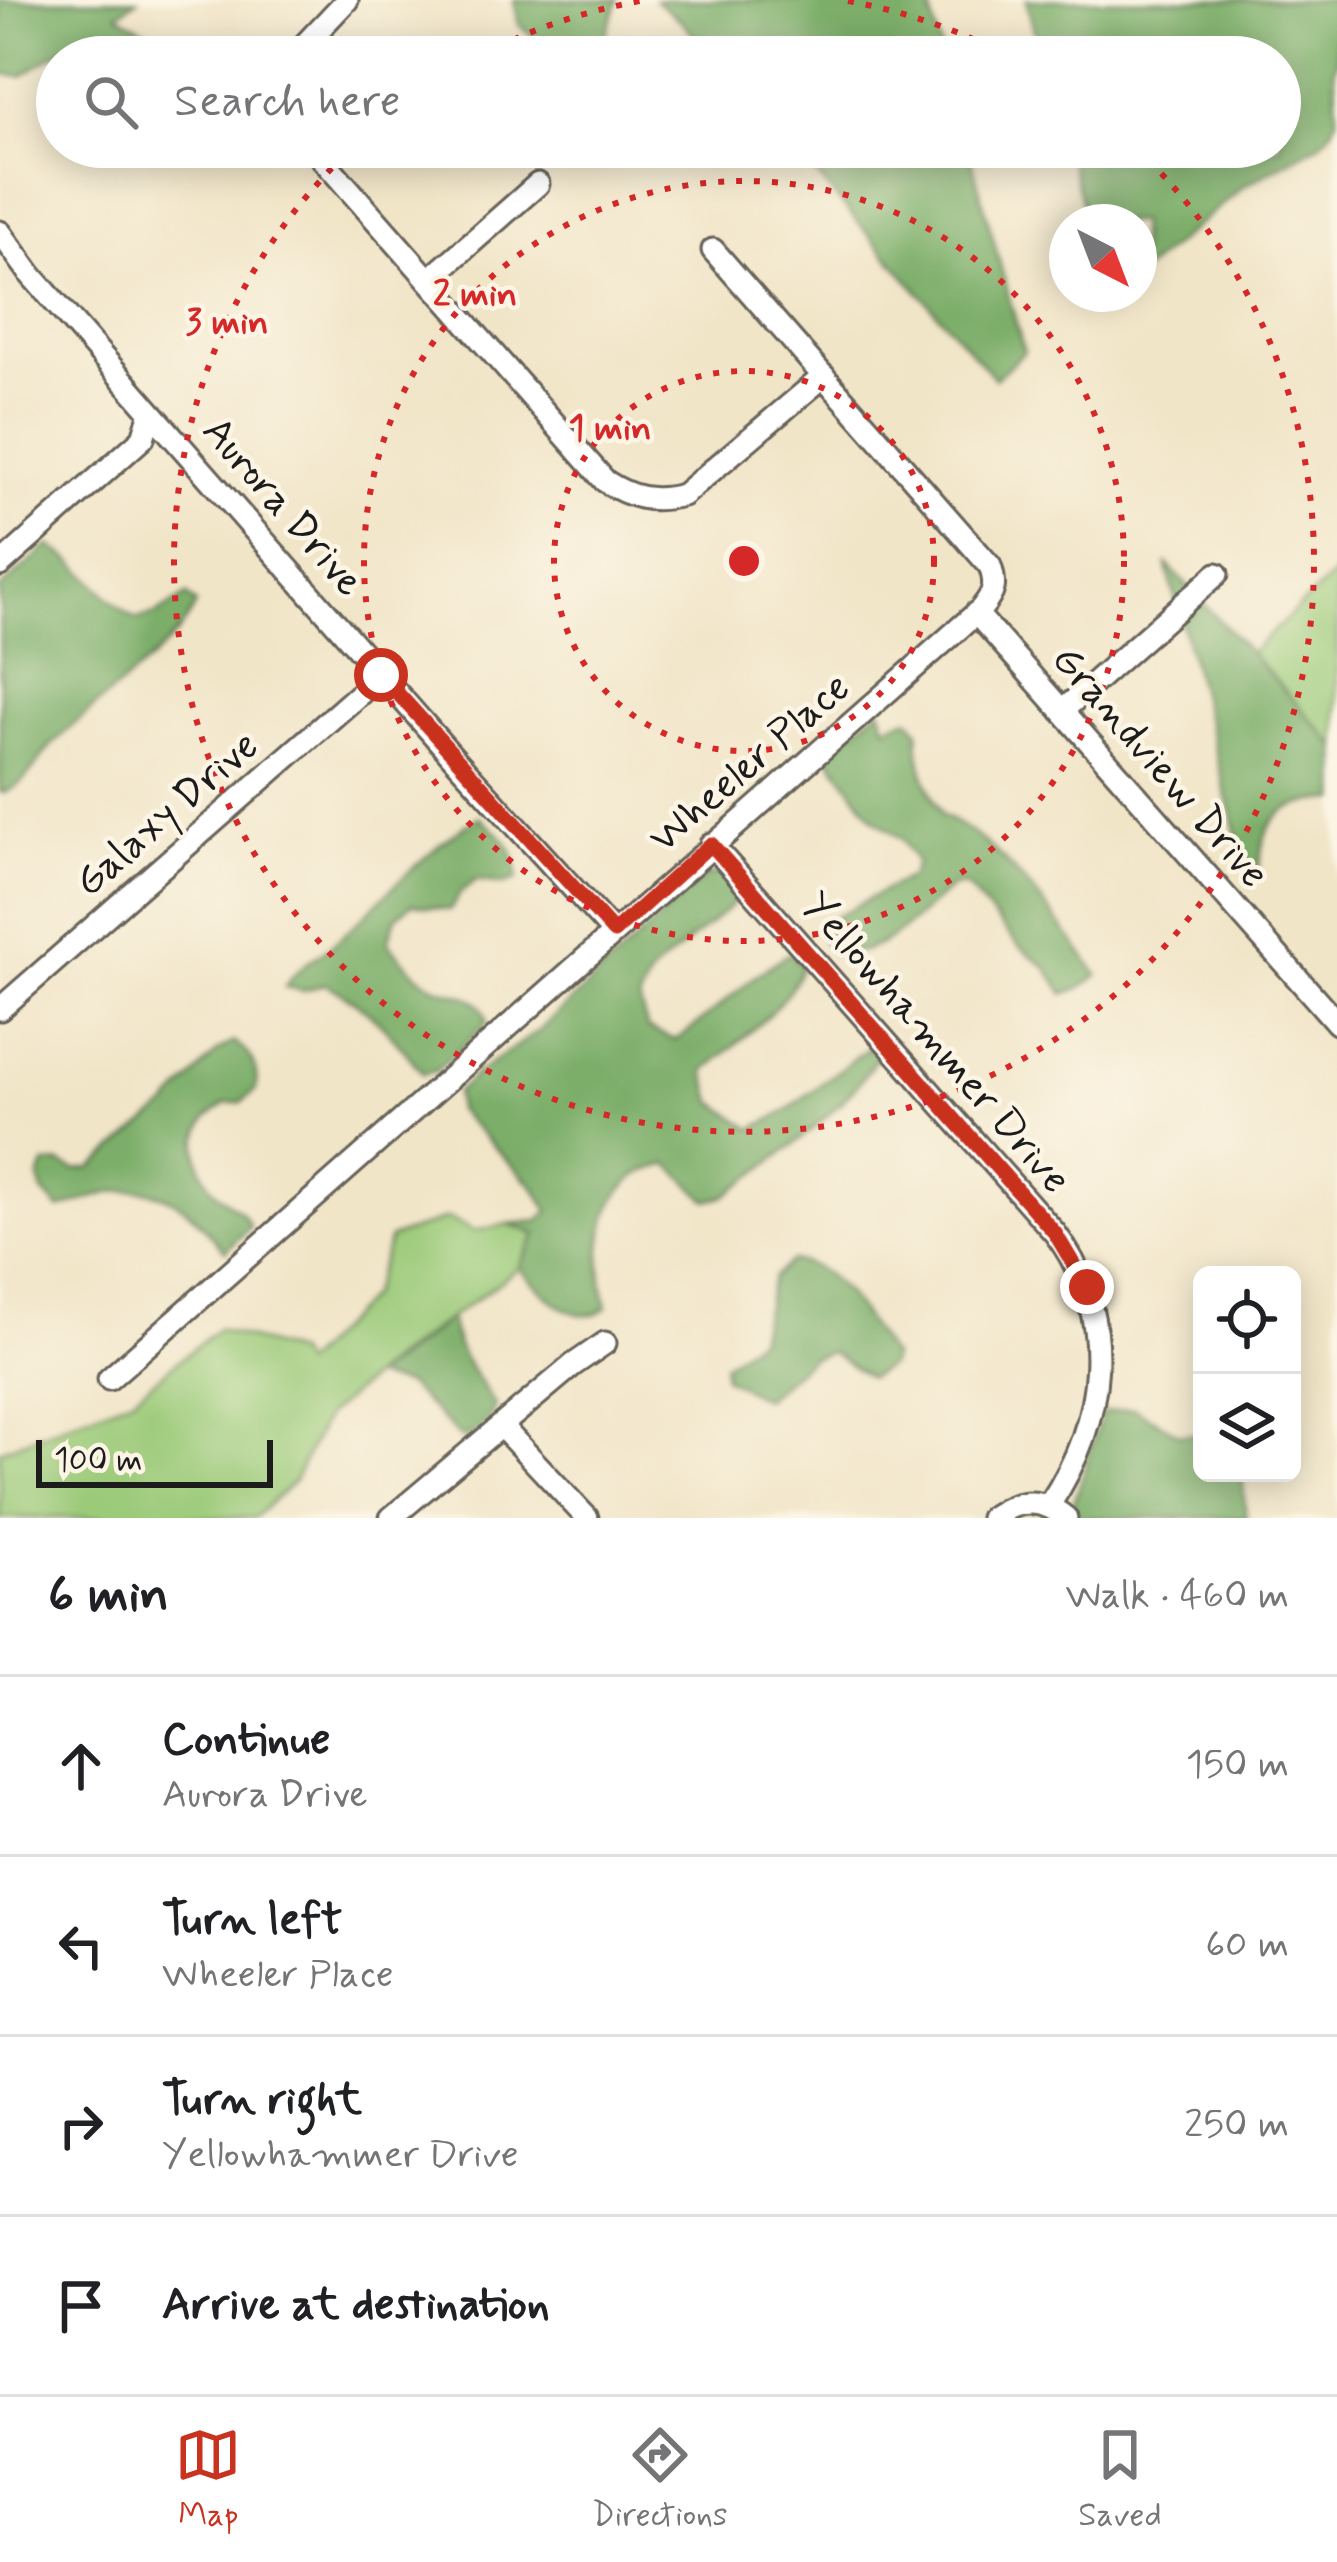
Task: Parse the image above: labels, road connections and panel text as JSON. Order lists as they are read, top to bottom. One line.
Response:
{"streets":{"street":["Aurora Drive","Wheeler Place","Grandview Drive","Galaxy Drive","Yellowhammer Drive"]},"crossings":[["Aurora Drive","Wheeler Place"],["Aurora Drive","Galaxy Drive"],["Wheeler Place","Grandview Drive"],["Wheeler Place","Yellowhammer Drive"]],"scale_bar":"100 m","north":"bottom right","page":{"search":"Search here","scale":"100 m","heading":["6 min","Walk · 460 m"],"list":[["Continue","Aurora Drive","150 m"],["Turn left","Wheeler Place","60 m"],["Turn right","Yellowhammer Drive","250 m"],"Arrive at destination"],"nav":["Map","Directions","Saved"]},"rings":["2 min","3 min","1 min"]}
